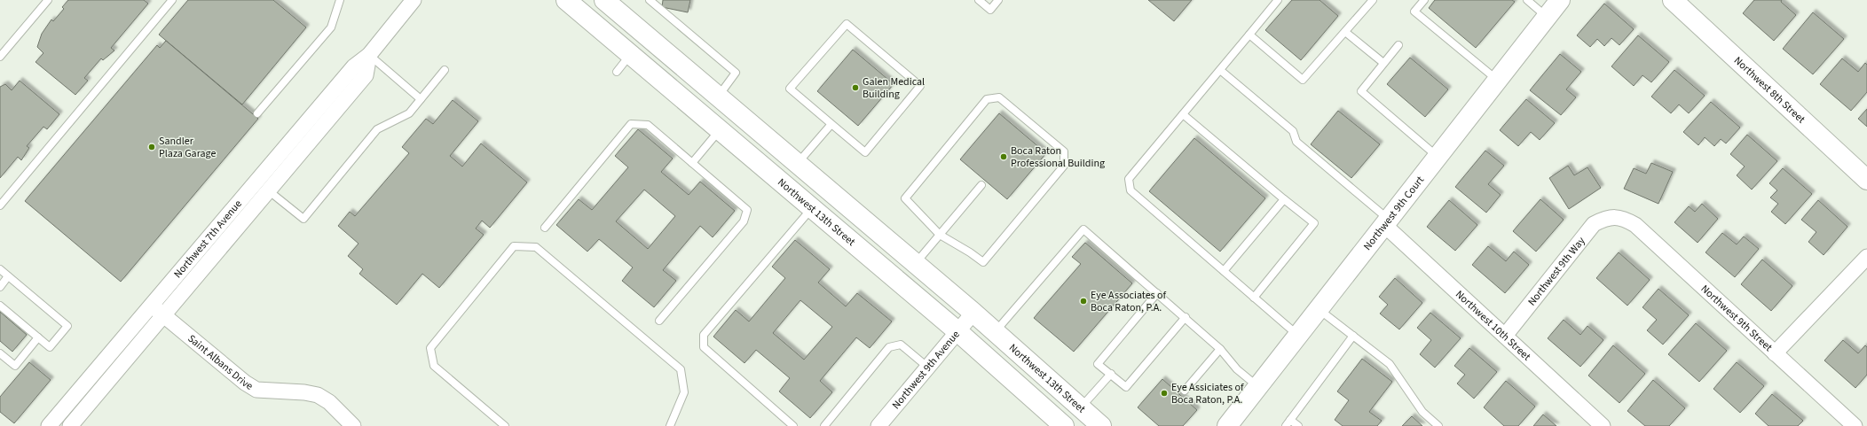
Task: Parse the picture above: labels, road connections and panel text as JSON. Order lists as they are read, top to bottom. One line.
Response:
{"streets":{"street":["Northwest 8th Street","Northwest 13th Street","Northwest 9th Court","Northwest 7th Avenue","Northwest 9th Way","Northwest 9th Street","Northwest 10th Street","Saint Albans Drive","Northwest 9th Avenue"]},"crossings":[["Northwest 13th Street","Northwest 9th Avenue"],["Northwest 9th Court","Northwest 10th Street"],["Northwest 7th Avenue","Saint Albans Drive"],["Northwest 9th Way","Northwest 9th Street"],["Northwest 9th Way","Northwest 10th Street"]],"places":["Galen Medical Building","Sandler Plaza Garage","Boca Raton Professional Building","Eye Associates of Boca Raton, P.A.","Eye Assiciates of Boca Raton, P.A."]}
